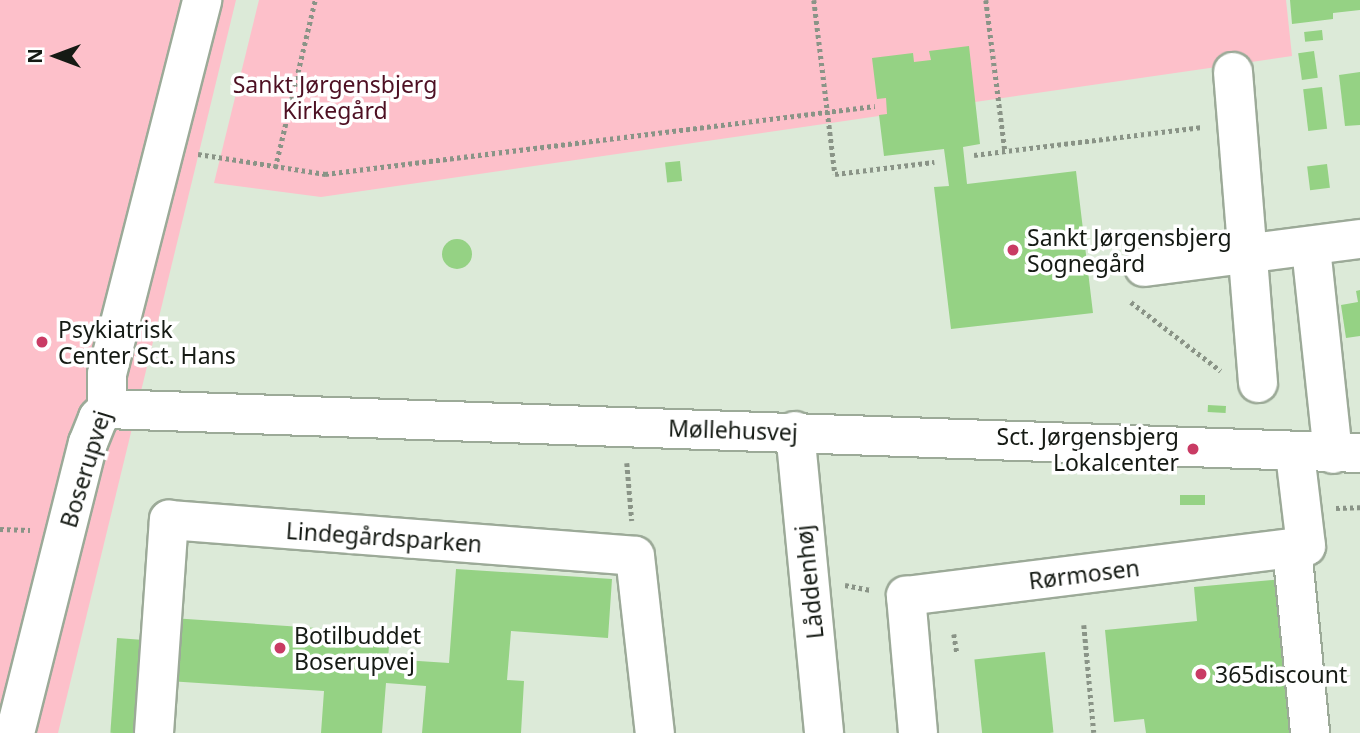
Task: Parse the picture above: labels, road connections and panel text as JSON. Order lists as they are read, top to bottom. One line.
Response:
{"streets":{"street":["Møllehusvej","Boserupvej","Lindegårdsparken","Rørmosen","Låddenhøj"]},"crossings":[["Møllehusvej","Boserupvej"],["Møllehusvej","Låddenhøj"]],"parks":["Sankt Jørgensbjerg Kirkegård"],"places":["Sankt Jørgensbjerg Sognegård","Psykiatrisk Center Sct. Hans","Sct. Jørgensbjerg Lokalcenter","Botilbuddet Boserupvej","365discount"],"north":"left"}
